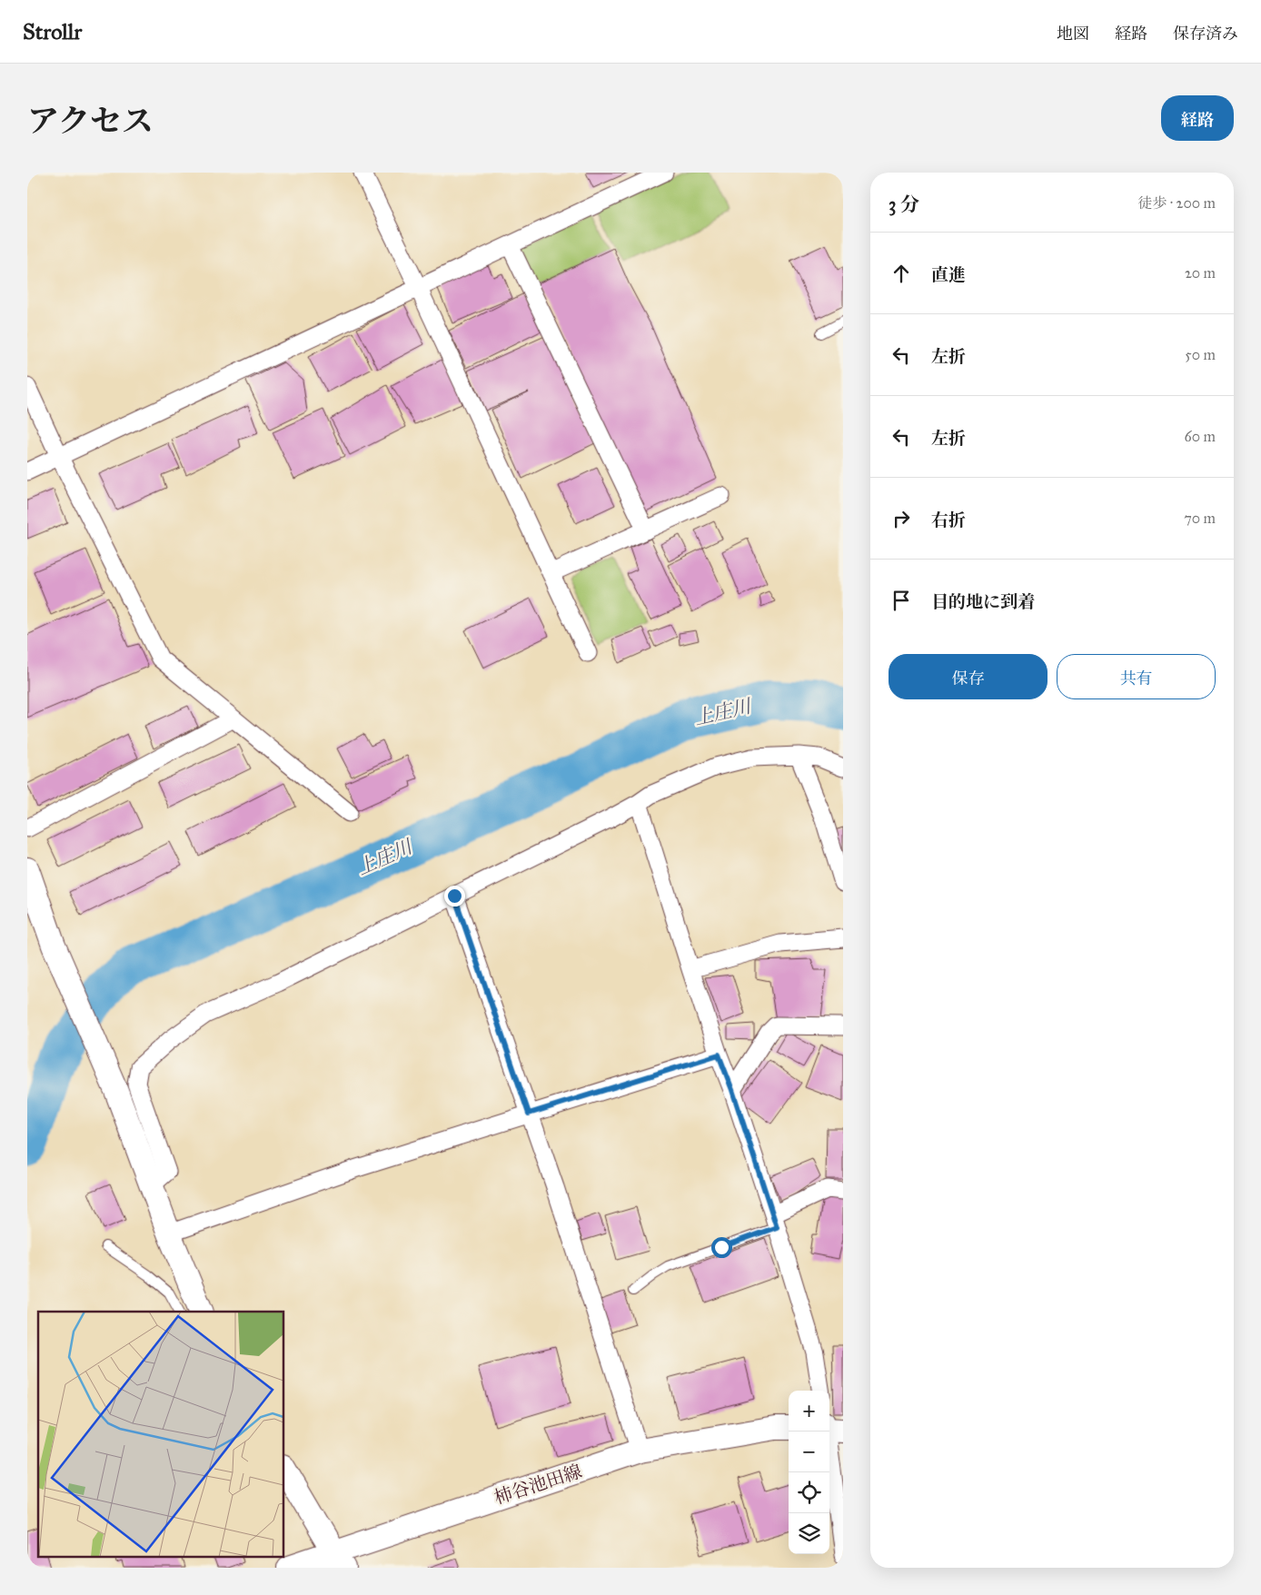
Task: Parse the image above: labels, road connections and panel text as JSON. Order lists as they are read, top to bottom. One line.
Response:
{"streets":{"street":["柿谷池田線"]},"water":["上庄川"],"page":{"header":"Strollr","nav":["地図","経路","保存済み"],"title":"アクセス","buttons":["経路",["保存","共有"]],"heading":["3 分","徒歩 · 200 m"],"list":[["直進","20 m"],["左折","50 m"],["左折","60 m"],["右折","70 m"],"目的地に到着"],"map_buttons":["+","−"]}}
